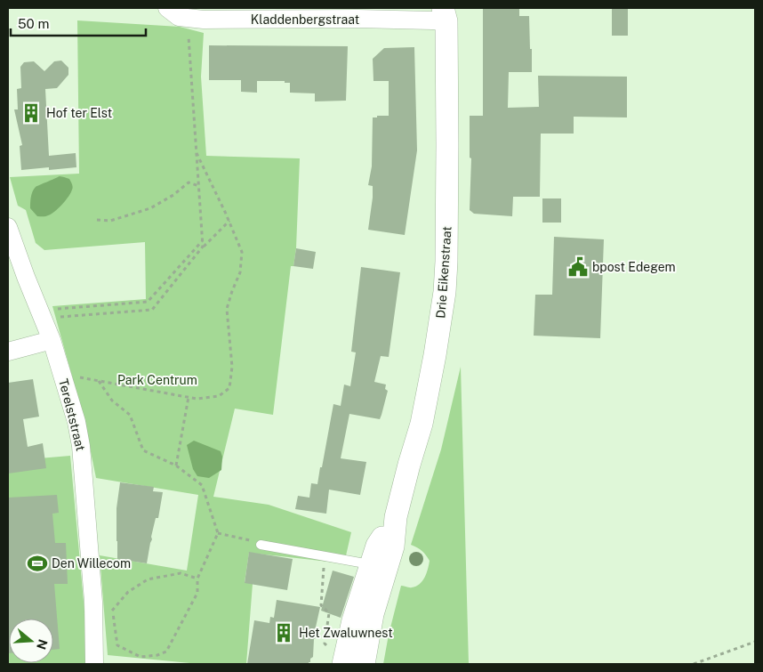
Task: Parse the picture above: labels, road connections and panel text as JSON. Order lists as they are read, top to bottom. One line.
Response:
{"streets":{"street":["Kladdenbergstraat","Drie Eikenstraat","Terelststraat"]},"crossings":[["Kladdenbergstraat","Drie Eikenstraat"]],"parks":["Park Centrum"],"places":{"building":["Hof ter Elst","Het Zwaluwnest"],"public building":["bpost Edegem"],"sports":["Den Willecom"]},"scale_bar":"50 m","north":"right"}
